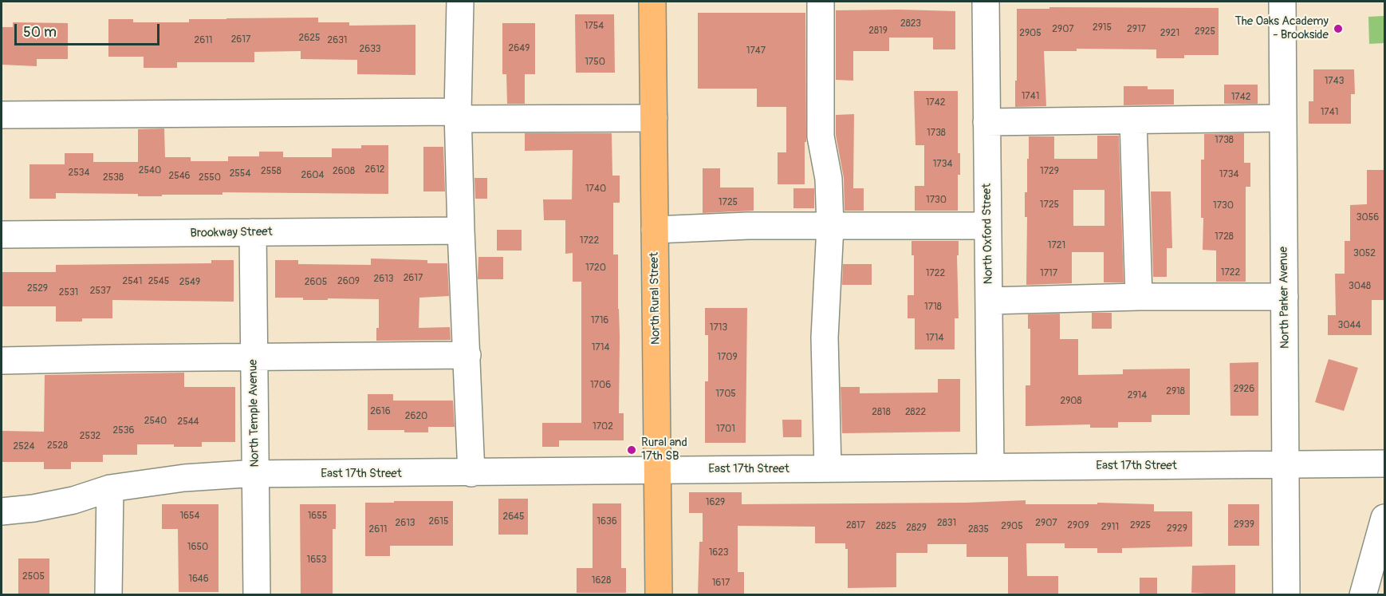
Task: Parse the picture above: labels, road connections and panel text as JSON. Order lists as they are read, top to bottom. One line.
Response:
{"streets":{"main road":["North Rural Street"],"street":["Brookway Street","North Oxford Street","North Parker Avenue","North Temple Avenue","East 17th Street"]},"crossings":[["Brookway Street","North Temple Avenue"],["North Oxford Street","East 17th Street"],["North Parker Avenue","East 17th Street"],["North Rural Street","East 17th Street"],["North Temple Avenue","East 17th Street"]],"places":["The Oaks Academy - Brookside","Rural and 17th SB"],"house_numbers":["2823","1754","2915","2907","2917","2819","2925","2905","2921","2625","2617","2611","2631","2649","2633","1747","1750","1743","1741","1742","1742","1741","1738","1738","1734","2612","2540","2558","2608","1729","2534","2554","1734","2604","2546","2538","2550","1740","1730","1725","1725","1730","3056","1728","1722","1721","3052","1720","1722","1722","1717","2617","2613","2541","2545","2609","2549","2605","3048","2529","2537","2531","1718","1716","3044","1713","1714","1714","1709","1706","2926","2918","1705","2914","2908","2616","2818","2822","2620","2540","2544","1702","1701","2536","2532","2528","2524","1629","1654","1655","2645","2615","1636","2613","2831","2907","2939","2817","2909","2925","2825","2905","2911","2829","2929","2611","2835","1650","1623","1653","2505","1646","1628","1617"],"scale_bar":"50 m"}
